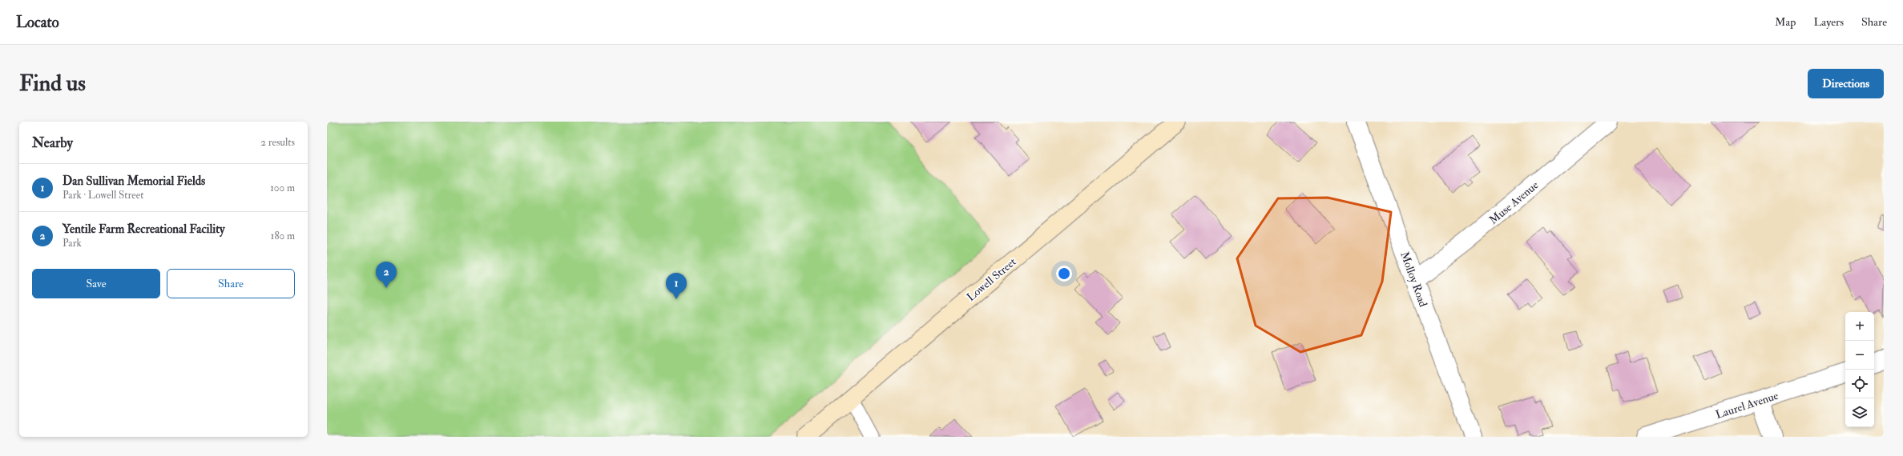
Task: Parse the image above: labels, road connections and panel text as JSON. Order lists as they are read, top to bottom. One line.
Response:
{"streets":{"main road":["Lowell Street"],"street":["Muse Avenue","Molloy Road","Laurel Avenue"]},"crossings":[["Muse Avenue","Molloy Road"]],"page":{"header":"Locato","nav":["Map","Layers","Share"],"buttons":["Directions",["Save","Share"]],"title":"Find us","heading":["Nearby","2 results"],"list":[{"mark":"1","name":"Dan Sullivan Memorial Fields","note":"Park · Lowell Street","value":"100 m"},{"mark":"2","name":"Yentile Farm Recreational Facility","note":"Park","value":"180 m"}],"pins":["2","1"],"map_buttons":["+","−"]}}
